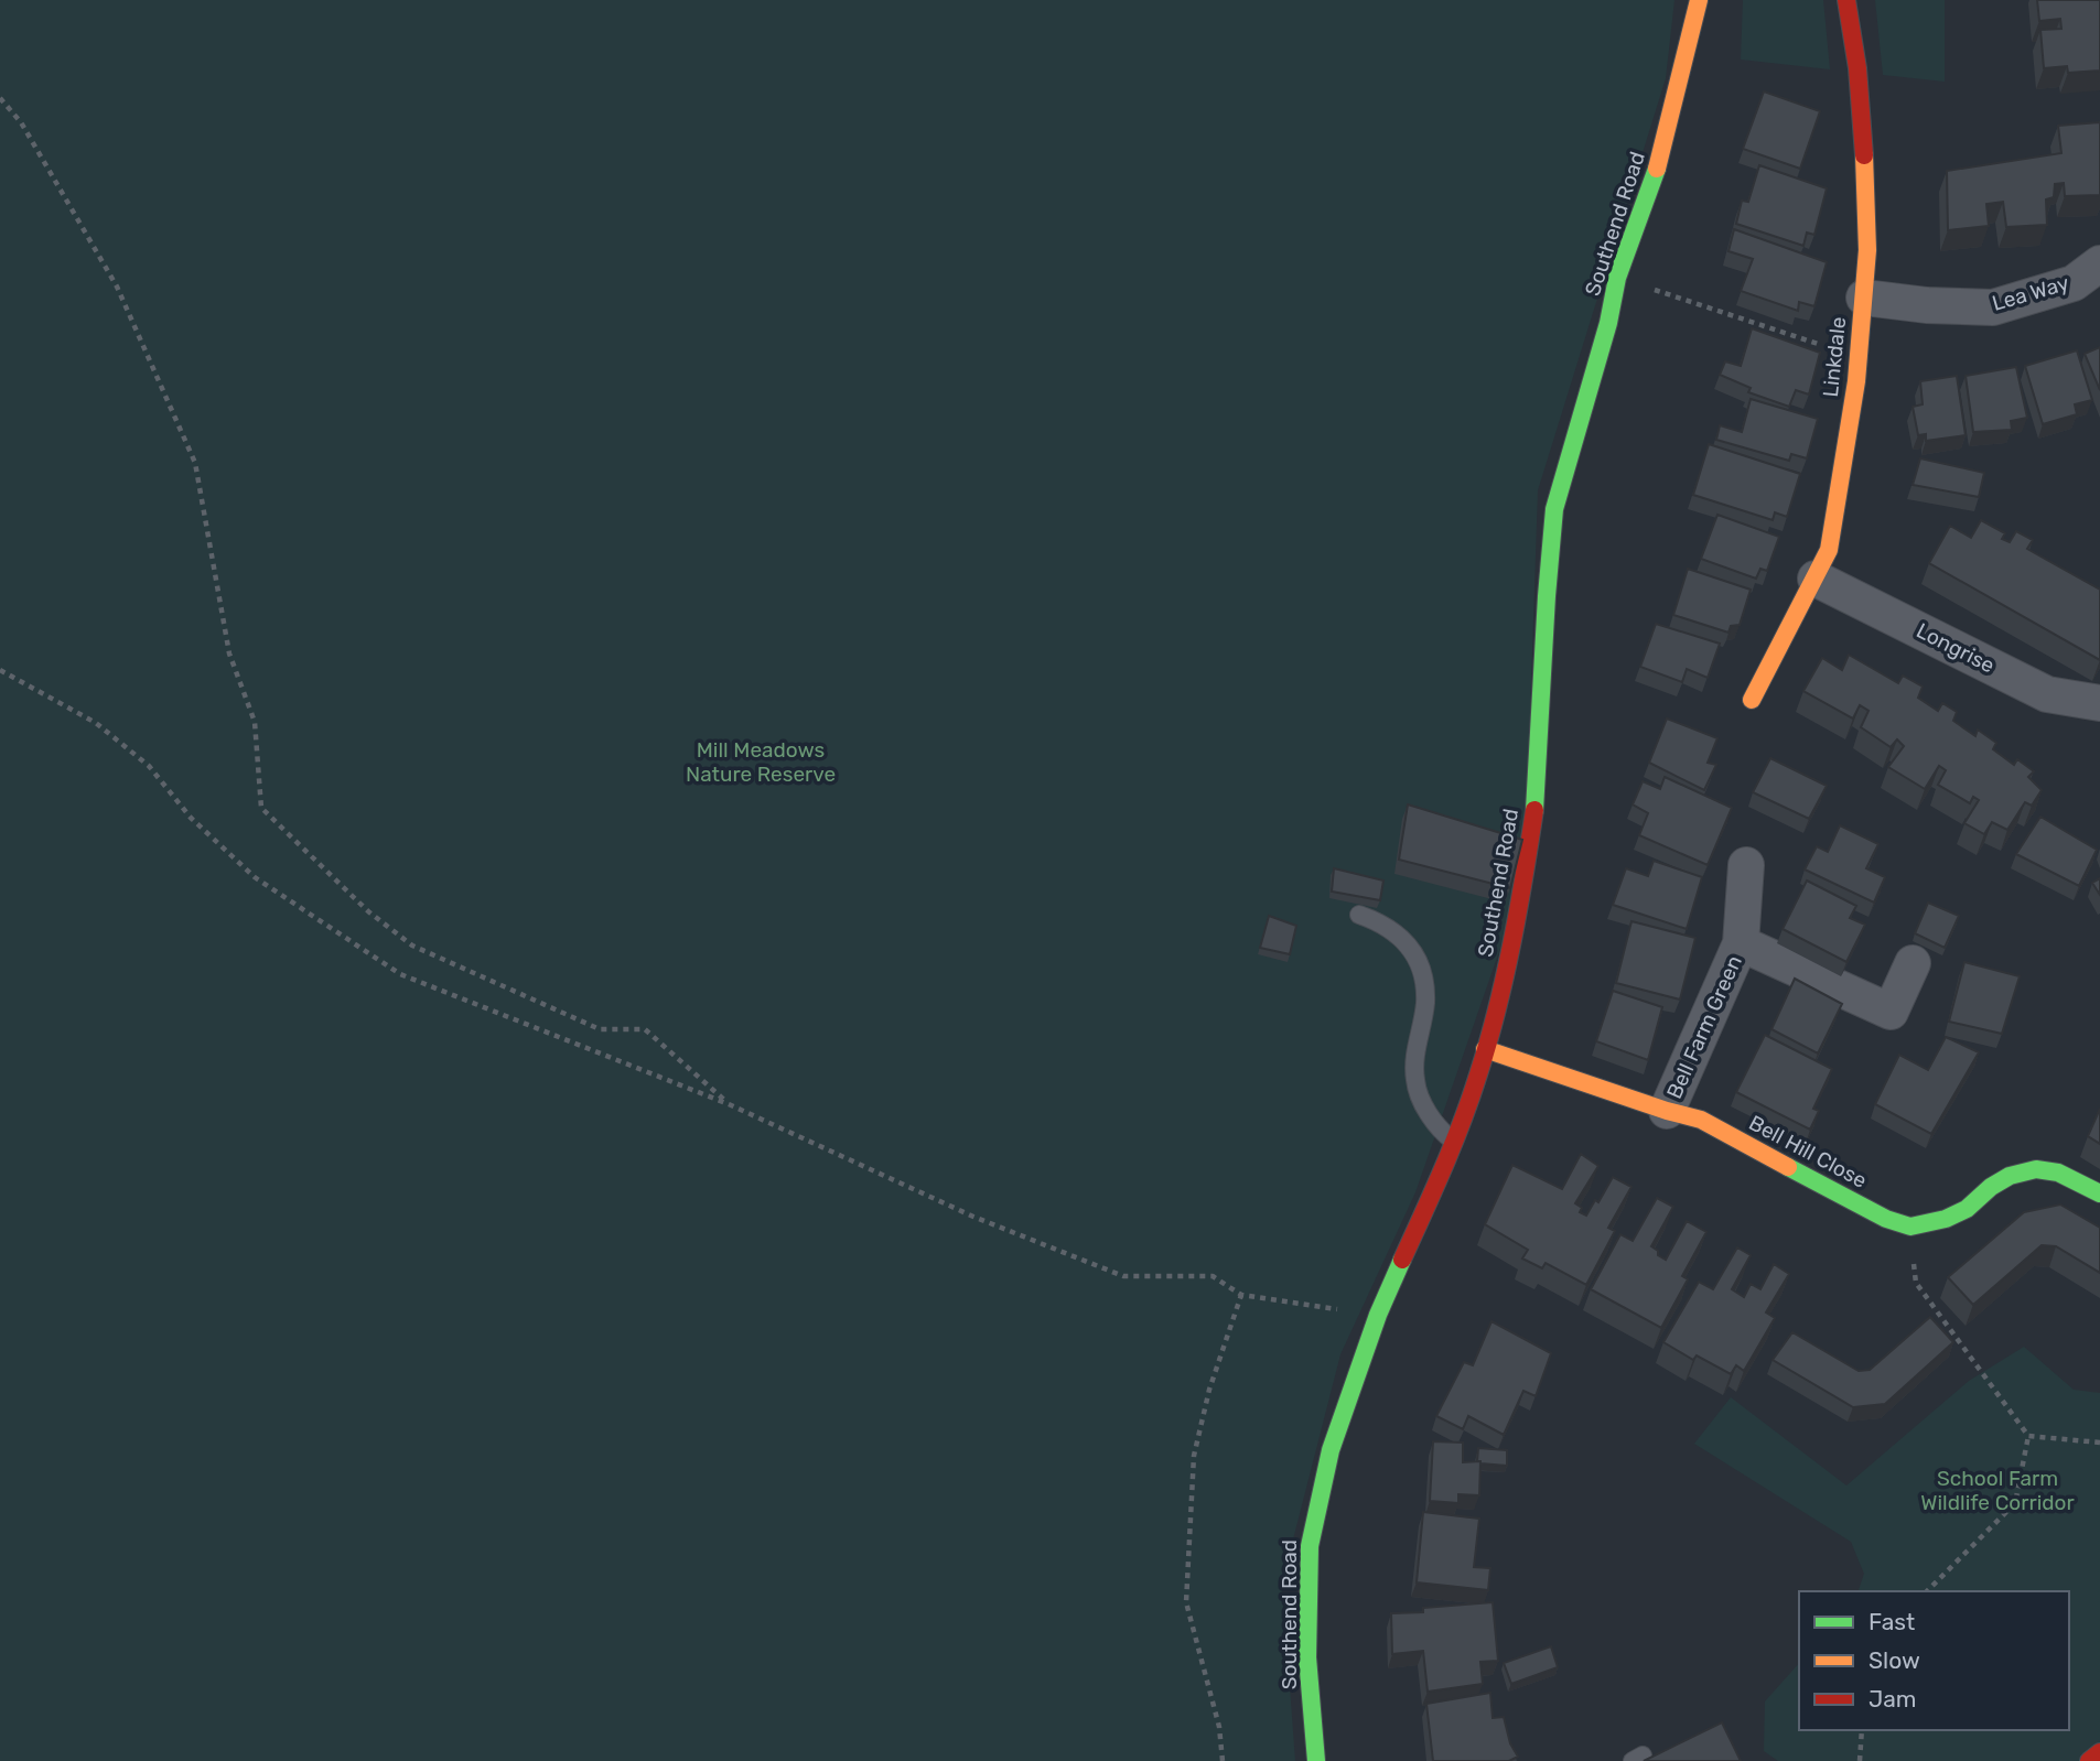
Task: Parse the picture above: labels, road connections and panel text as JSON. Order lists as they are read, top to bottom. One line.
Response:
{"streets":{"main road":["Southend Road","Linkdale","Bell Hill Close"],"street":["Lea Way","Longrise","Bell Farm Green"]},"crossings":[["Southend Road","Bell Hill Close"],["Lea Way","Linkdale"],["Linkdale","Longrise"],["Bell Farm Green","Bell Hill Close"]],"parks":["Mill Meadows Nature Reserve","School Farm Wildlife Corridor"],"legend":["Fast","Slow","Jam"]}
